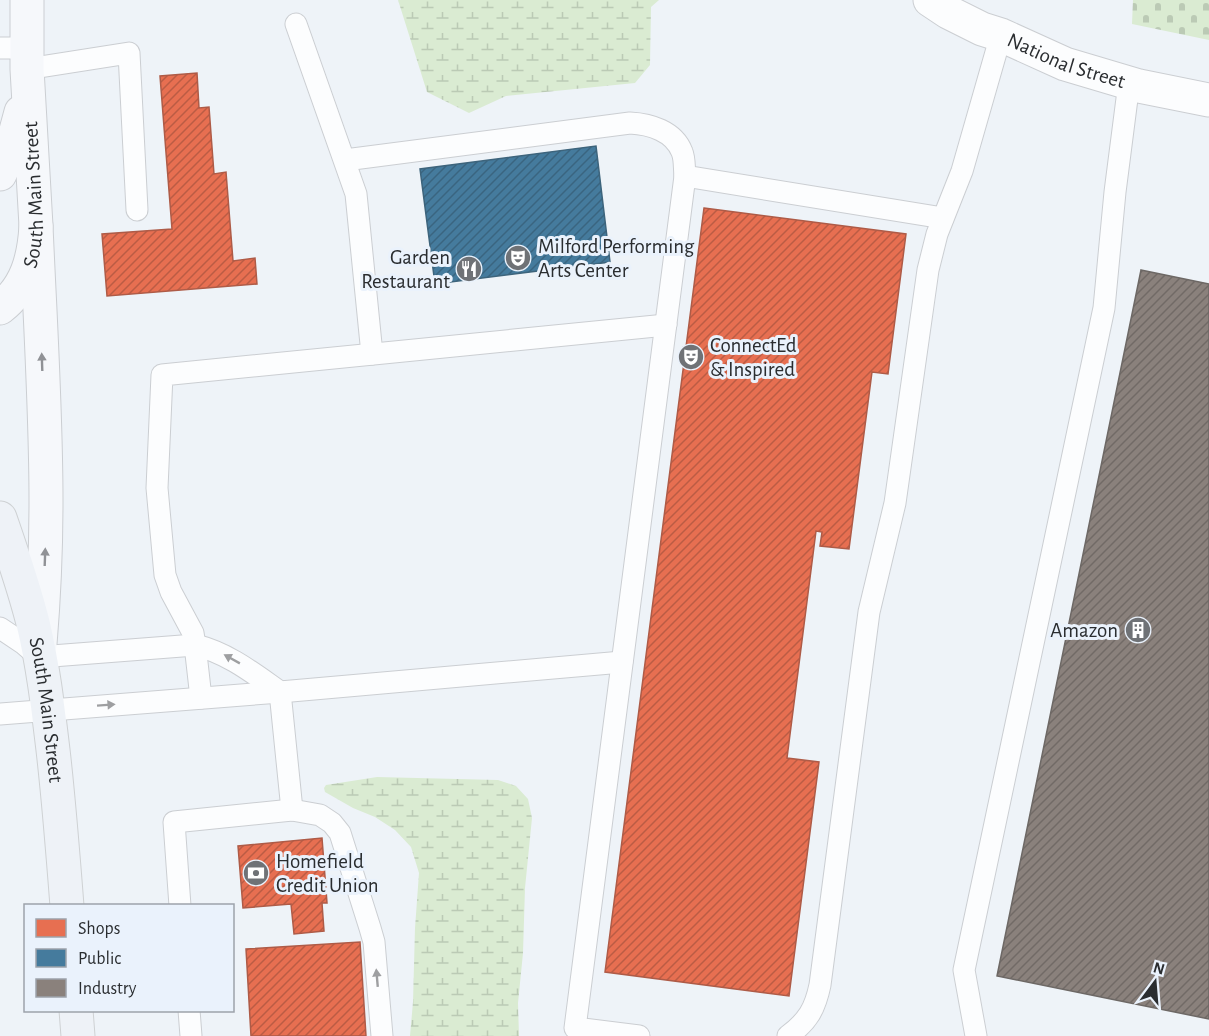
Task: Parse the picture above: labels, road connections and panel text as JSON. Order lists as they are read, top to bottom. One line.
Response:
{"streets":{"main road":["South Main Street"],"street":["National Street"]},"places":{"theatre":["Milford Performing Arts Center","ConnectEd & Inspired"],"restaurant":["Garden Restaurant"],"building":["Amazon"],"bank":["Homefield Credit Union"]},"legend":["Shops","Public","Industry"],"north":"top"}
